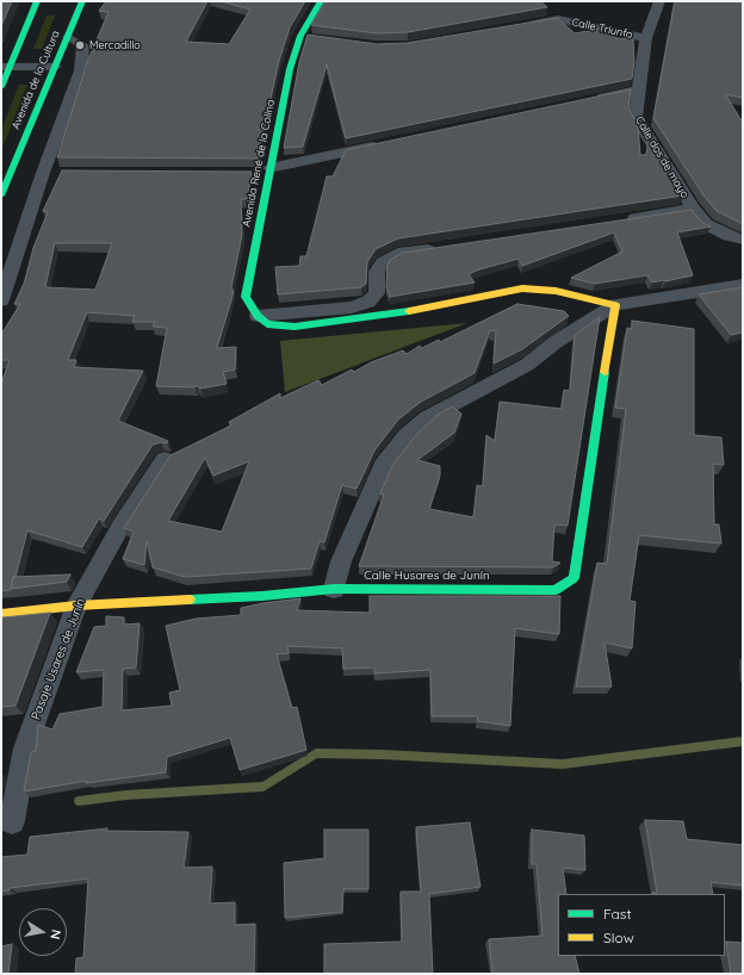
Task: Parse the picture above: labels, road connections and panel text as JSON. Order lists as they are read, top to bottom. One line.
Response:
{"streets":{"main road":["Avenida de la Cultura","Avenida René de la Colina","Calle Husares de Junín"],"street":["Calle Triunfo","Calle dos de mayo","Pasaje Usares de Junín"]},"crossings":[["Calle Triunfo","Calle dos de mayo"],["Avenida René de la Colina","Calle Husares de Junín"],["Calle Husares de Junín","Pasaje Usares de Junín"]],"places":["Mercadillo"],"legend":["Fast","Slow"],"north":"right"}
